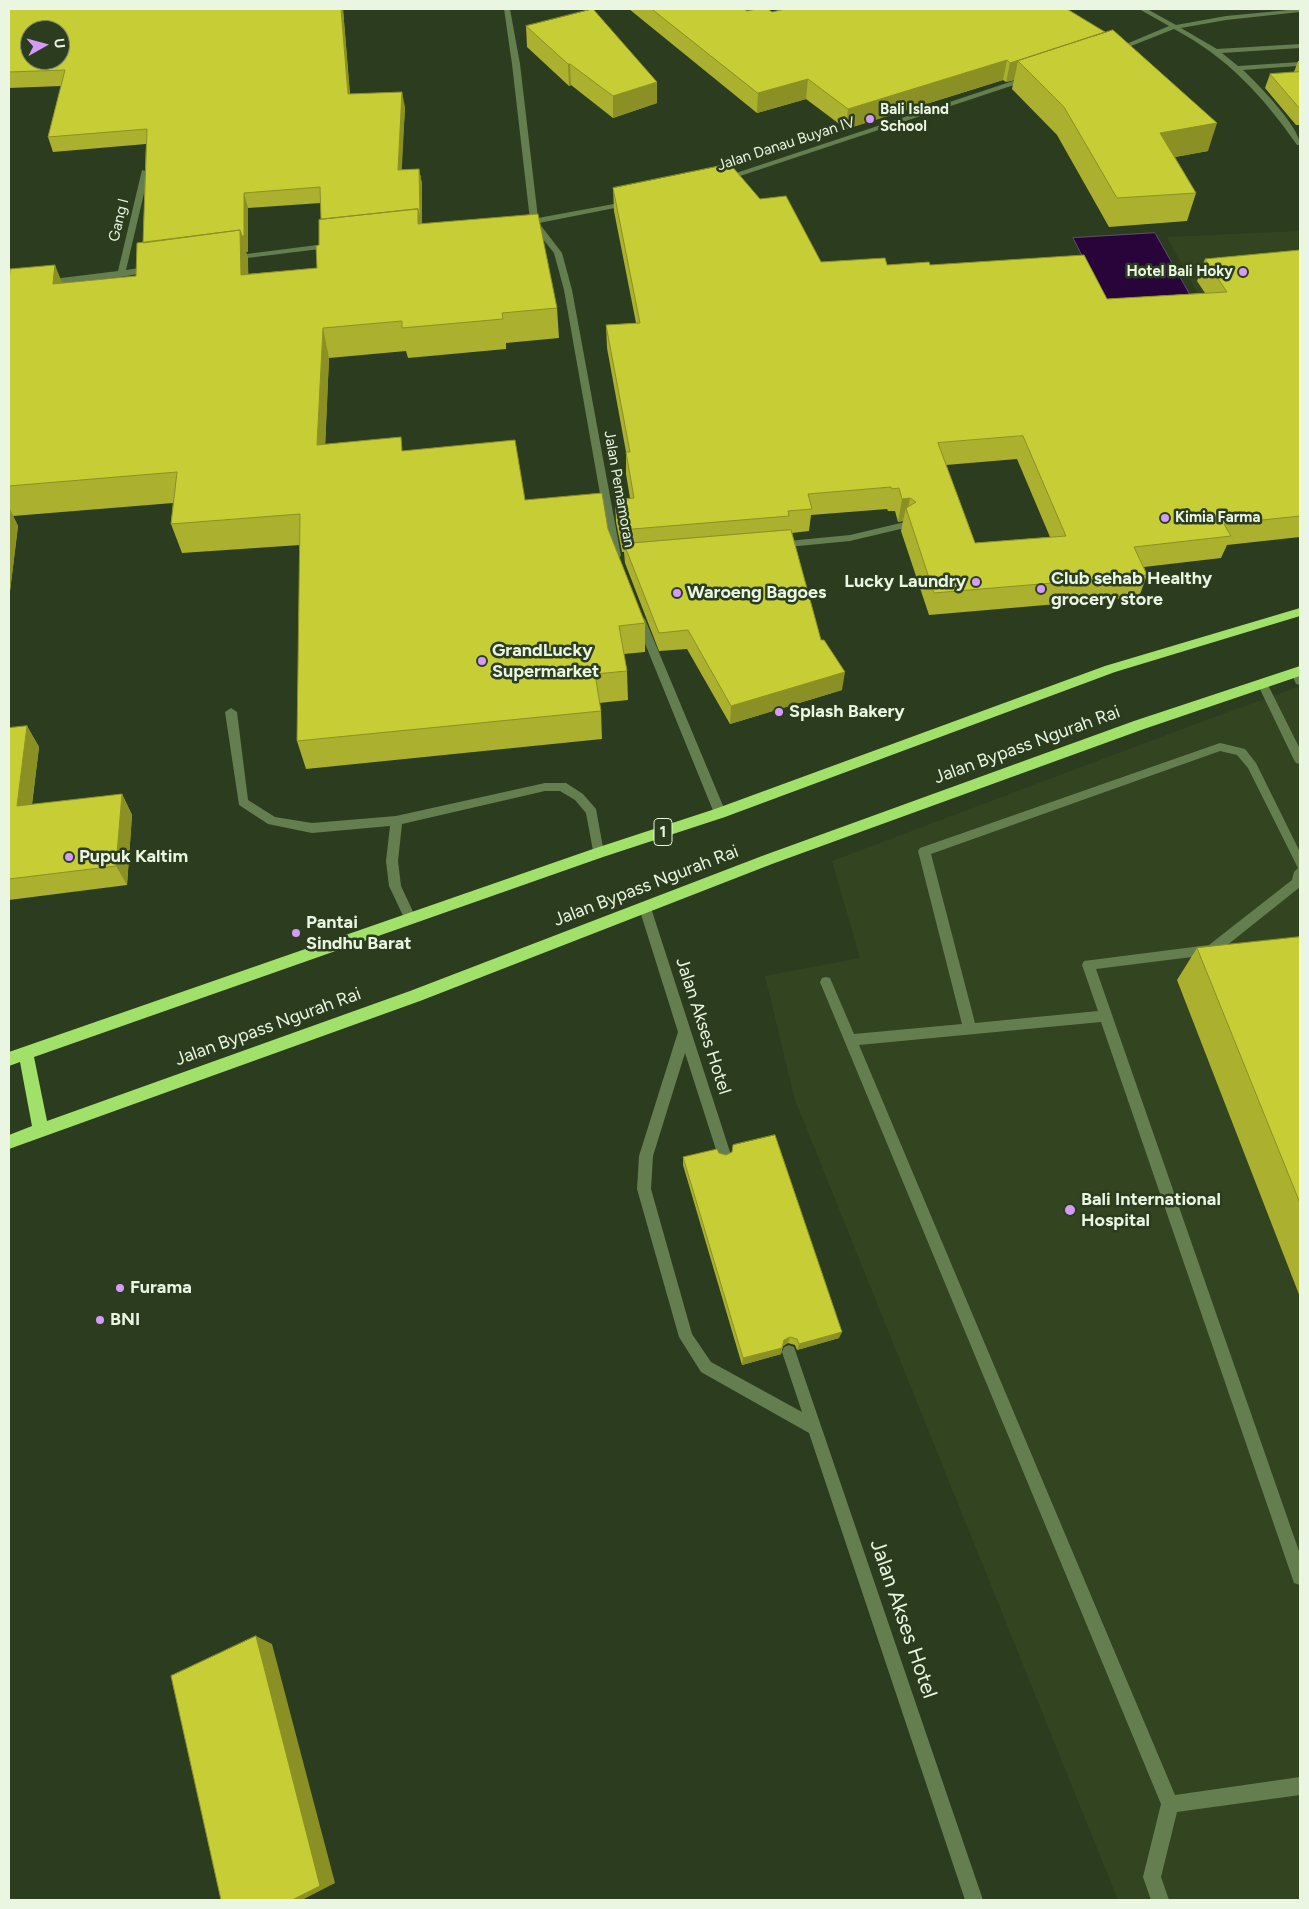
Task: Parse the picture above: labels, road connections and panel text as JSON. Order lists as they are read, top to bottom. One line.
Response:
{"streets":{"highway":["Jalan Bypass Ngurah Rai","1"],"street":["Jalan Danau Buyan IV","Gang I","Jalan Pemamoran","Jalan Akses Hotel"]},"crossings":[["Jalan Bypass Ngurah Rai","Jalan Akses Hotel"]],"places":["Bali Island School","Hotel Bali Hoky","Kimia Farma","Lucky Laundry","Club sehab Healthy grocery store","Waroeng Bagoes","GrandLucky Supermarket","Splash Bakery","Pupuk Kaltim","Pantai Sindhu Barat","Bali International Hospital","Furama","BNI"],"north":"right"}
